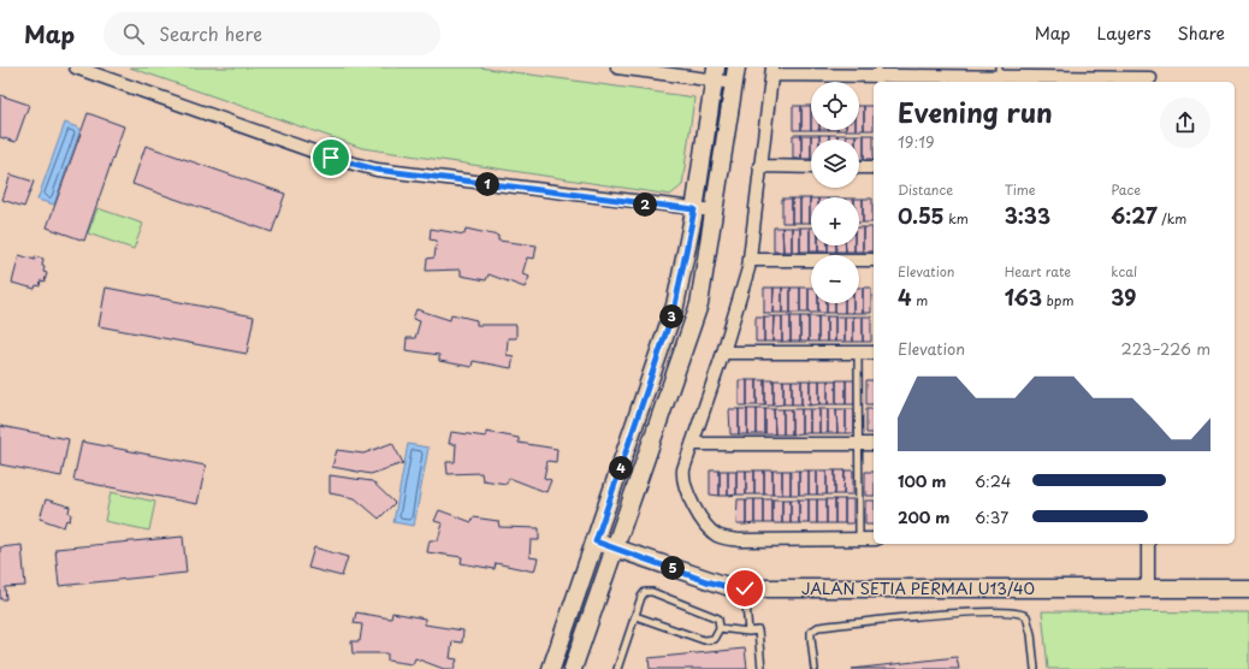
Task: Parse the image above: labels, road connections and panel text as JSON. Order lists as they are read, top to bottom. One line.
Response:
{"streets":{"street":["JALAN SETIA PERMAI U13/40"]},"page":{"header":"Map","search":"Search here","nav":["Map","Layers","Share"],"map_buttons":["+","−"],"heading":["Evening run","19:19"],"stats":[["Distance","0.55 km"],["Time","3:33"],["Pace","6:27 /km"],["Elevation","4 m"],["Heart rate","163 bpm"],["kcal","39"]],"pins":["1","2","3","4","5"],"chart":["Elevation","223–226 m"],"list":[{"name":"100 m","note":"6:24"},{"name":"200 m","note":"6:37"}]}}
